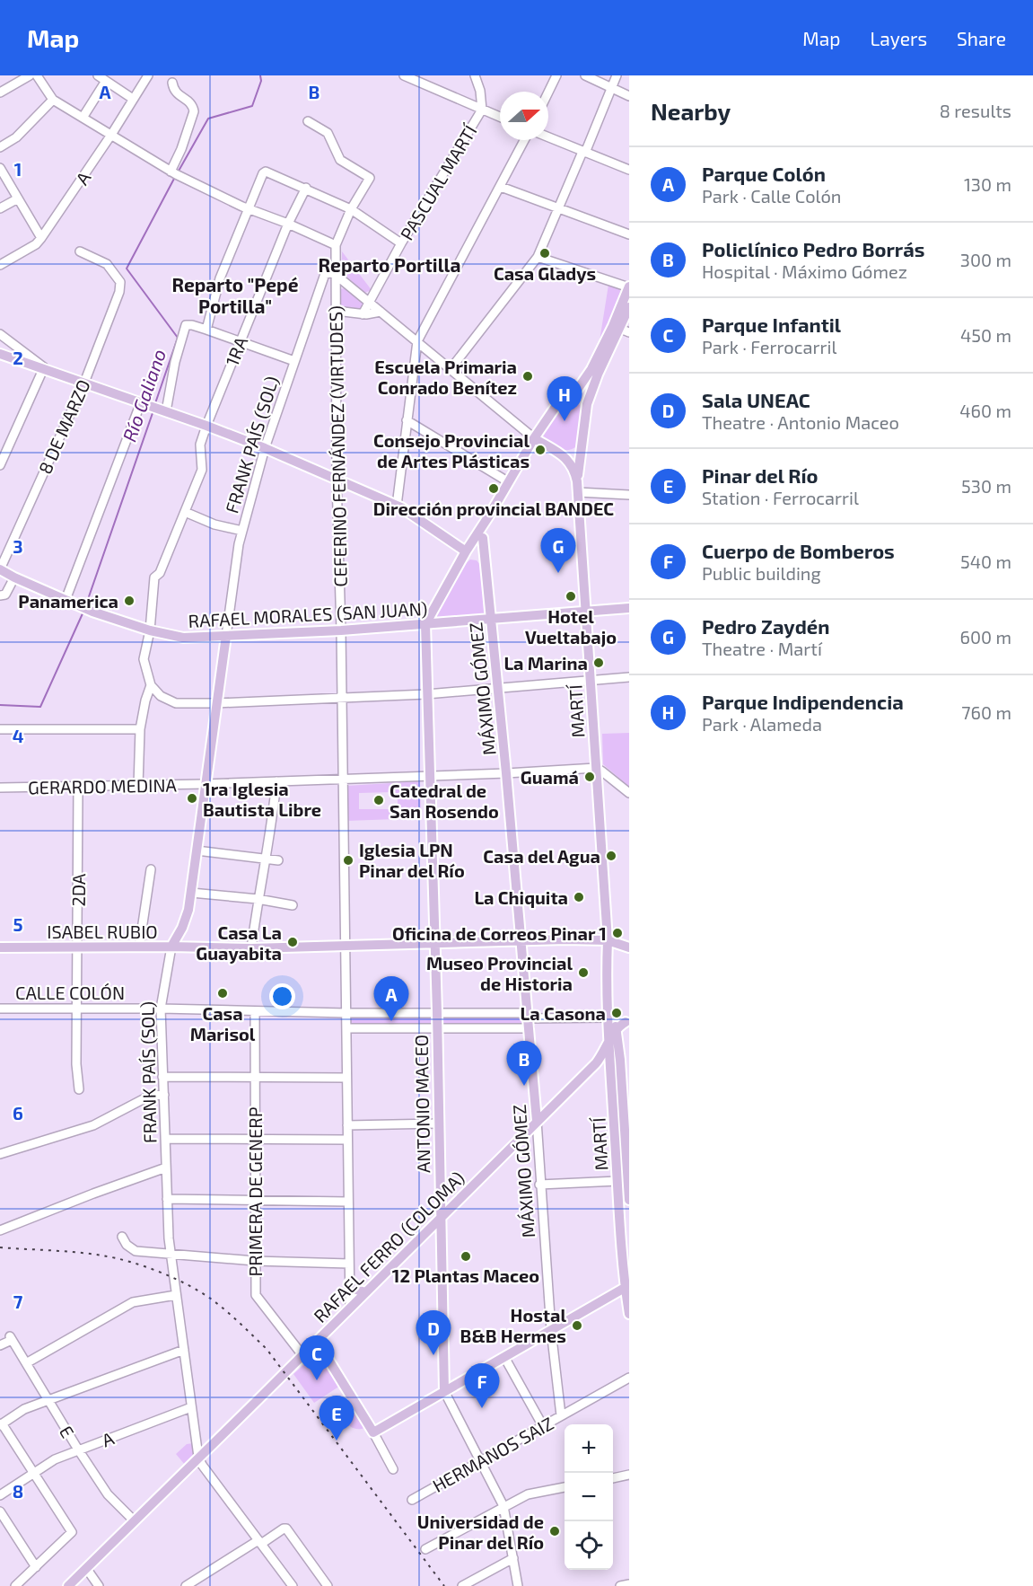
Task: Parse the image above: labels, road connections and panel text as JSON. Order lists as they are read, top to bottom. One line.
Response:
{"streets":{"main road":["FRANK PAÍS (SOL)","RAFAEL MORALES (SAN JUAN)","MÁXIMO GÓMEZ","MARTÍ","ISABEL RUBIO","ANTONIO MACEO","RAFAEL FERRO (COLOMA)"],"street":["A","PASCUAL MARTÍ","1RA","8 DE MARZO","CEFERINO FERNÁNDEZ (VIRTUDES)","GERARDO MEDINA","2DA","CALLE COLÓN","PRIMERA DE GENERP","E","HERMANOS SAIZ"]},"crossings":[["A","FRANK PAÍS (SOL)"],["A","E"],["1RA","FRANK PAÍS (SOL)"],["1RA","RAFAEL MORALES (SAN JUAN)"],["8 DE MARZO","RAFAEL MORALES (SAN JUAN)"],["FRANK PAÍS (SOL)","CEFERINO FERNÁNDEZ (VIRTUDES)"],["FRANK PAÍS (SOL)","RAFAEL MORALES (SAN JUAN)"],["FRANK PAÍS (SOL)","GERARDO MEDINA"],["FRANK PAÍS (SOL)","ISABEL RUBIO"],["FRANK PAÍS (SOL)","CALLE COLÓN"],["FRANK PAÍS (SOL)","RAFAEL FERRO (COLOMA)"],["CEFERINO FERNÁNDEZ (VIRTUDES)","RAFAEL MORALES (SAN JUAN)"],["CEFERINO FERNÁNDEZ (VIRTUDES)","GERARDO MEDINA"],["CEFERINO FERNÁNDEZ (VIRTUDES)","ISABEL RUBIO"],["CEFERINO FERNÁNDEZ (VIRTUDES)","CALLE COLÓN"],["RAFAEL MORALES (SAN JUAN)","MÁXIMO GÓMEZ"],["RAFAEL MORALES (SAN JUAN)","MARTÍ"],["RAFAEL MORALES (SAN JUAN)","ANTONIO MACEO"],["MÁXIMO GÓMEZ","GERARDO MEDINA"],["MÁXIMO GÓMEZ","ISABEL RUBIO"],["MÁXIMO GÓMEZ","CALLE COLÓN"],["MÁXIMO GÓMEZ","RAFAEL FERRO (COLOMA)"],["MÁXIMO GÓMEZ","HERMANOS SAIZ"],["MARTÍ","GERARDO MEDINA"],["MARTÍ","ISABEL RUBIO"],["MARTÍ","CALLE COLÓN"],["MARTÍ","RAFAEL FERRO (COLOMA)"],["GERARDO MEDINA","2DA"],["GERARDO MEDINA","ANTONIO MACEO"],["2DA","ISABEL RUBIO"],["2DA","CALLE COLÓN"],["ISABEL RUBIO","ANTONIO MACEO"],["CALLE COLÓN","ANTONIO MACEO"],["CALLE COLÓN","PRIMERA DE GENERP"],["ANTONIO MACEO","RAFAEL FERRO (COLOMA)"],["ANTONIO MACEO","HERMANOS SAIZ"],["PRIMERA DE GENERP","RAFAEL FERRO (COLOMA)"],["RAFAEL FERRO (COLOMA)","E"]],"districts":["Reparto Portilla","Reparto \"Pepé Portilla\""],"water":["Río Galiano"],"places":["Casa Gladys","Escuela Primaria Conrado Benítez","Consejo Provincial de Artes Plásticas","Dirección provincial BANDEC","Hotel Vueltabajo","Panamerica","La Marina","Guamá","1ra Iglesia Bautista Libre","Catedral de San Rosendo","Casa del Agua","Iglesia LPN Pinar del Río","La Chiquita","Oficina de Correos Pinar 1","Casa La Guayabita","Museo Provincial de Historia","Casa Marisol","La Casona","12 Plantas Maceo","Hostal B&B Hermes","Universidad de Pinar del Río"],"north":"right","page":{"header":"Map","nav":["Map","Layers","Share"],"heading":["Nearby","8 results"],"list":[{"mark":"A","name":"Parque Colón","note":"Park · Calle Colón","value":"130 m"},{"mark":"B","name":"Policlínico Pedro Borrás","note":"Hospital · Máximo Gómez","value":"300 m"},{"mark":"C","name":"Parque Infantil","note":"Park · Ferrocarril","value":"450 m"},{"mark":"D","name":"Sala UNEAC","note":"Theatre · Antonio Maceo","value":"460 m"},{"mark":"E","name":"Pinar del Río","note":"Station · Ferrocarril","value":"530 m"},{"mark":"F","name":"Cuerpo de Bomberos","note":"Public building","value":"540 m"},{"mark":"G","name":"Pedro Zaydén","note":"Theatre · Martí","value":"600 m"},{"mark":"H","name":"Parque Indipendencia","note":"Park · Alameda","value":"760 m"}],"pins":["H","G","A","B","D","C","F","E"],"map_buttons":["+","−"]},"grid":{"columns":["A","B"],"rows":["1","2","3","4","5","6","7","8"]}}
